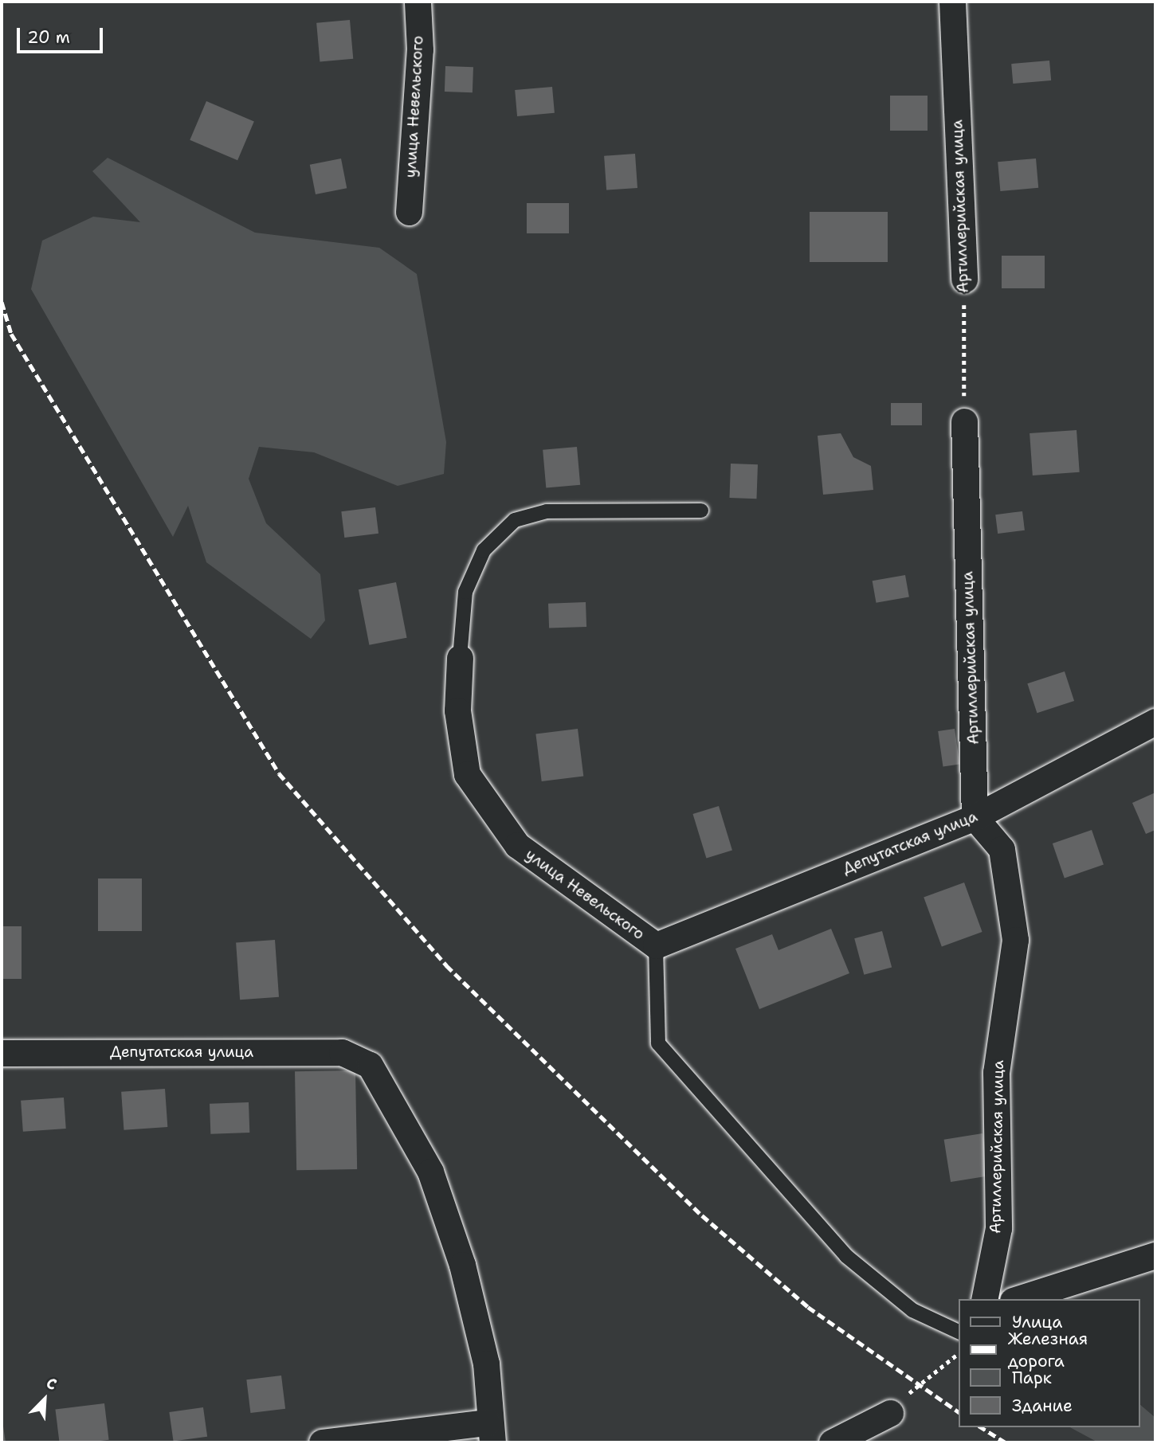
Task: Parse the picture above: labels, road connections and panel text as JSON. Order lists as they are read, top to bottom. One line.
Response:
{"streets":{"street":["улица Невельского","Артиллерийская улица","Депутатская улица"]},"crossings":[["улица Невельского","Депутатская улица"],["Артиллерийская улица","Депутатская улица"]],"legend":["Улица","Железная дорога","Парк","Здание"],"scale_bar":"20 m","north":"top right"}
